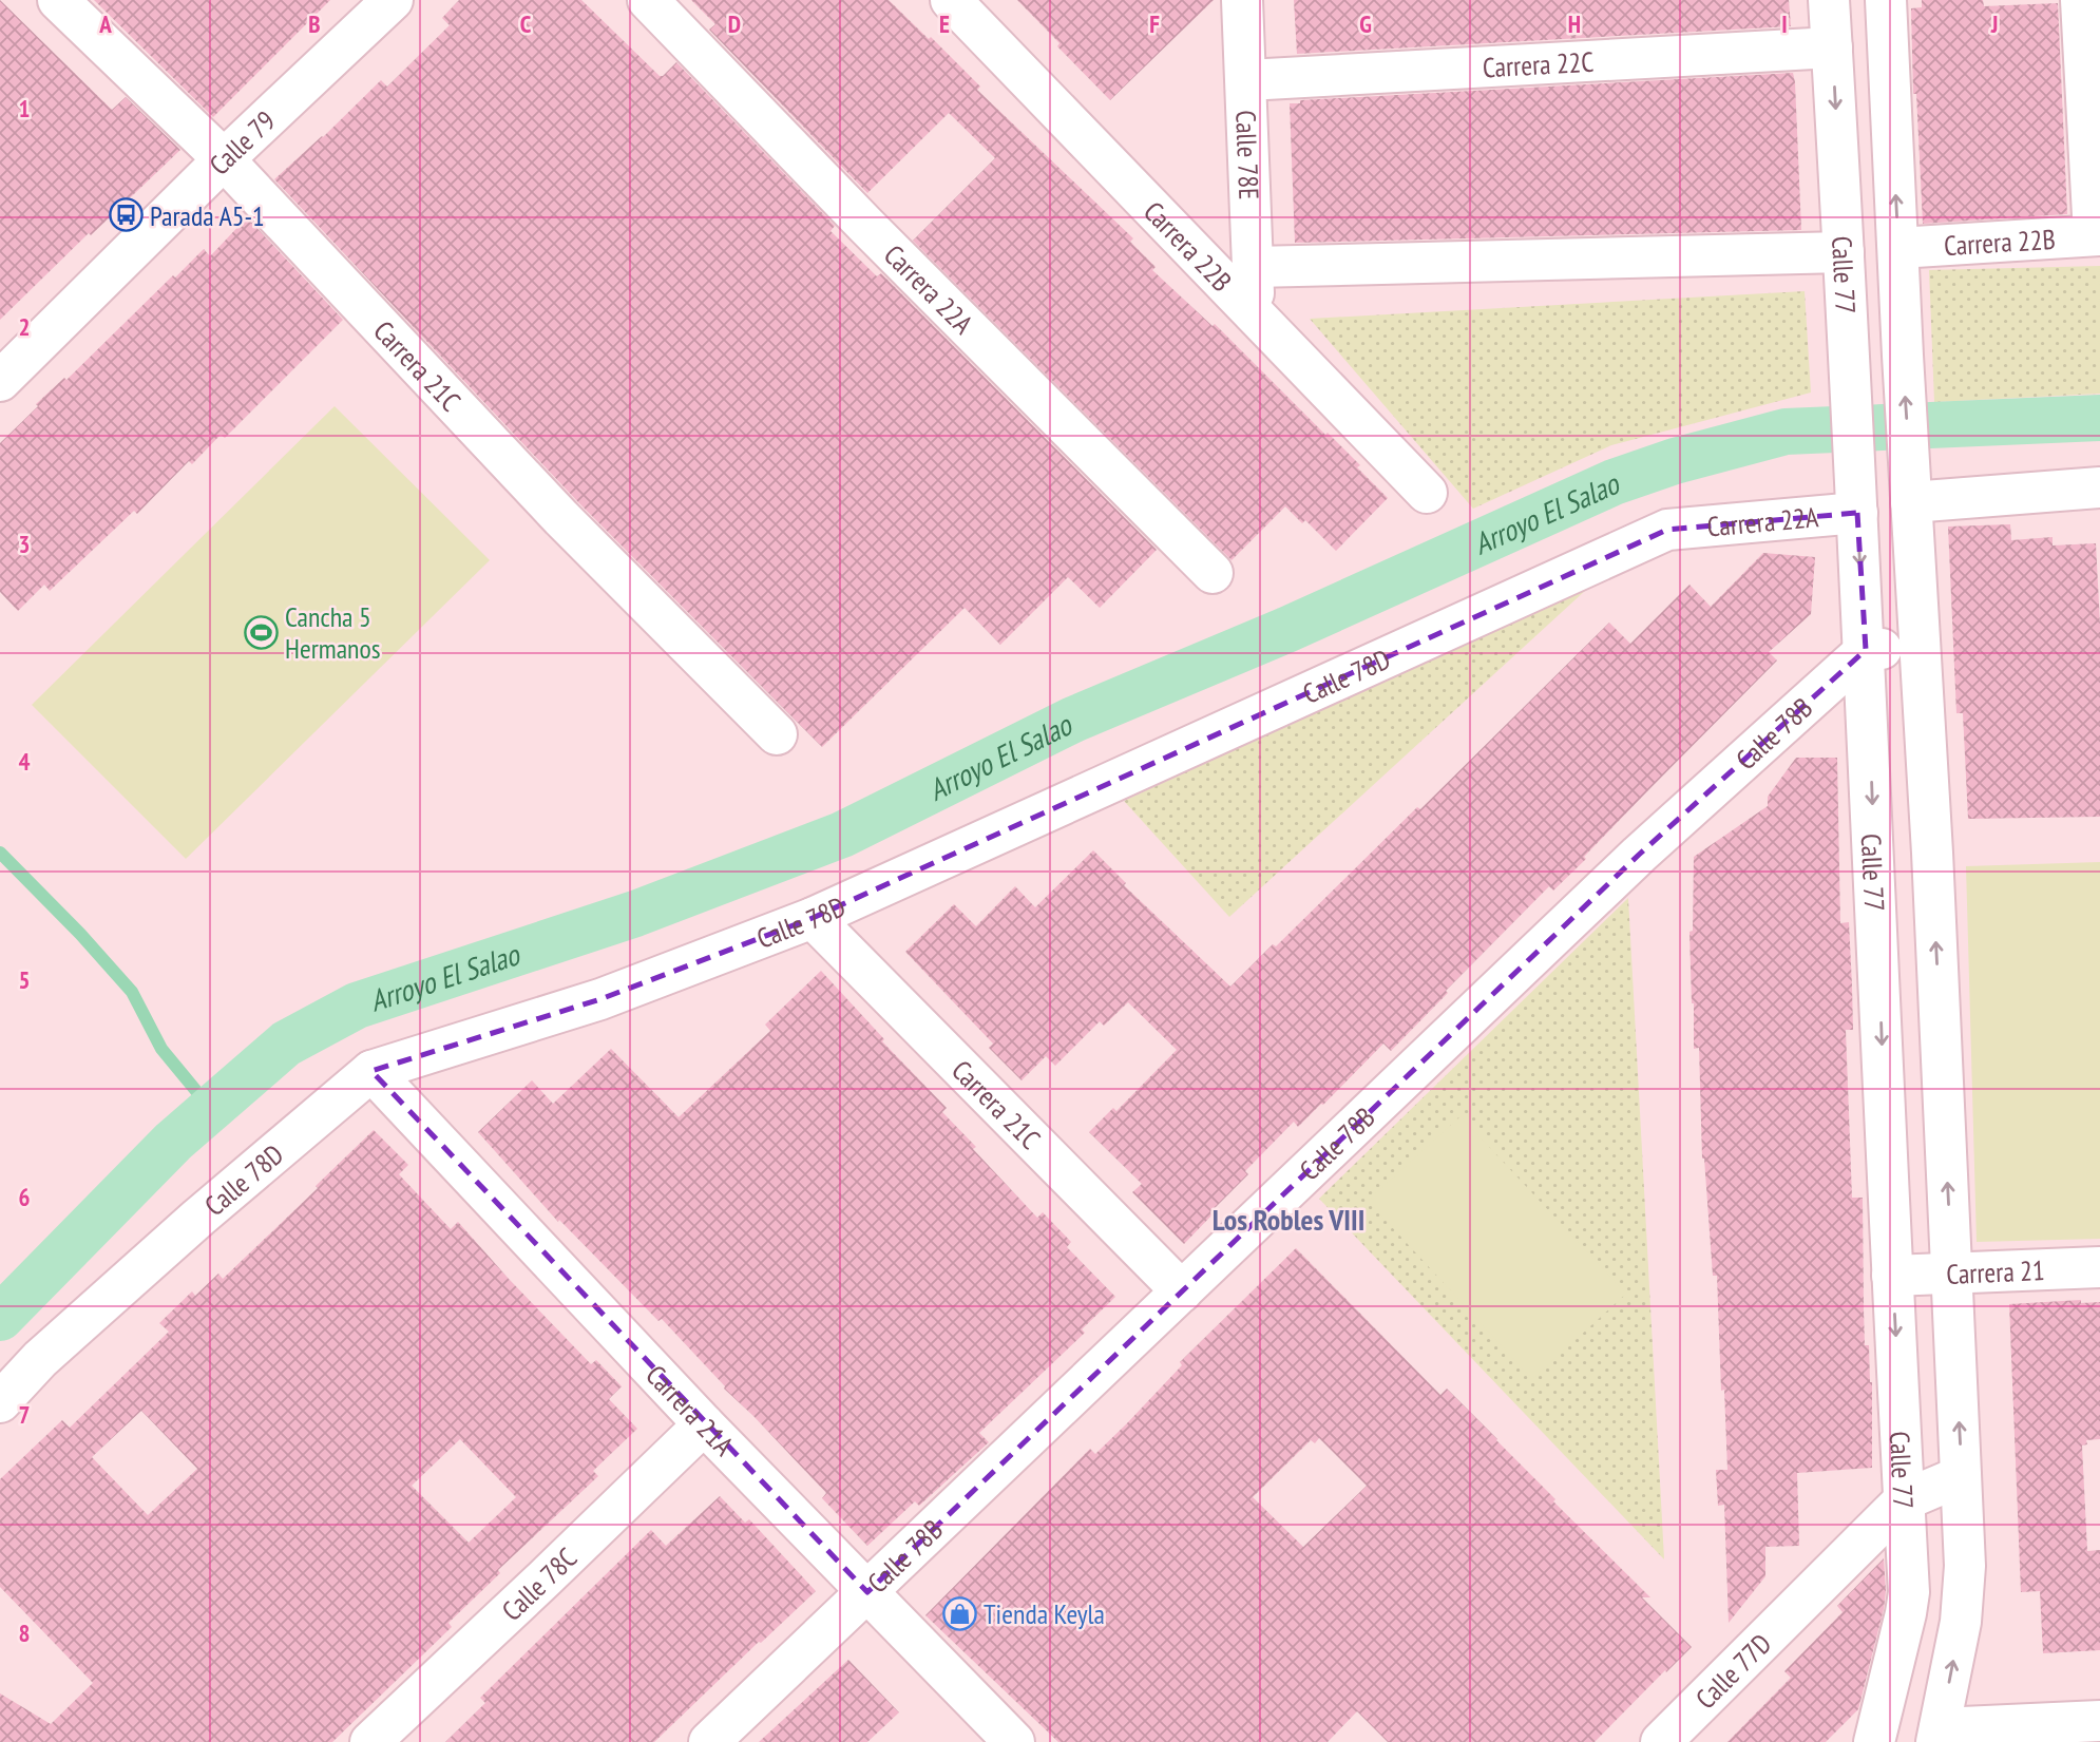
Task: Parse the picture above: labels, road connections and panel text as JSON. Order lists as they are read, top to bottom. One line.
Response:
{"streets":{"street":["Carrera 22C","Calle 79","Calle 78E","Carrera 22B","Calle 77","Carrera 22A","Carrera 21C","Calle 78D","Calle 78B","Carrera 21","Carrera 21A","Calle 78C","Calle 77D"]},"crossings":[["Carrera 22C","Calle 78E"],["Carrera 22C","Calle 77"],["Calle 79","Carrera 21C"],["Calle 78E","Carrera 22B"],["Carrera 22B","Calle 77"],["Calle 77","Carrera 22A"],["Calle 77","Calle 78B"],["Calle 77","Carrera 21"],["Calle 77","Calle 77D"],["Carrera 22A","Calle 78D"],["Carrera 21C","Calle 78D"],["Carrera 21C","Calle 78B"],["Calle 78D","Carrera 21A"],["Calle 78B","Carrera 21A"],["Carrera 21A","Calle 78C"]],"districts":["Los Robles VIII"],"water":["Arroyo El Salao"],"places":{"bus stop":["Parada A5-1"],"sports":["Cancha 5 Hermanos"],"shop":["Tienda Keyla"]},"grid":{"columns":["A","B","C","D","E","F","G","H","I","J"],"rows":["1","2","3","4","5","6","7","8"]}}
